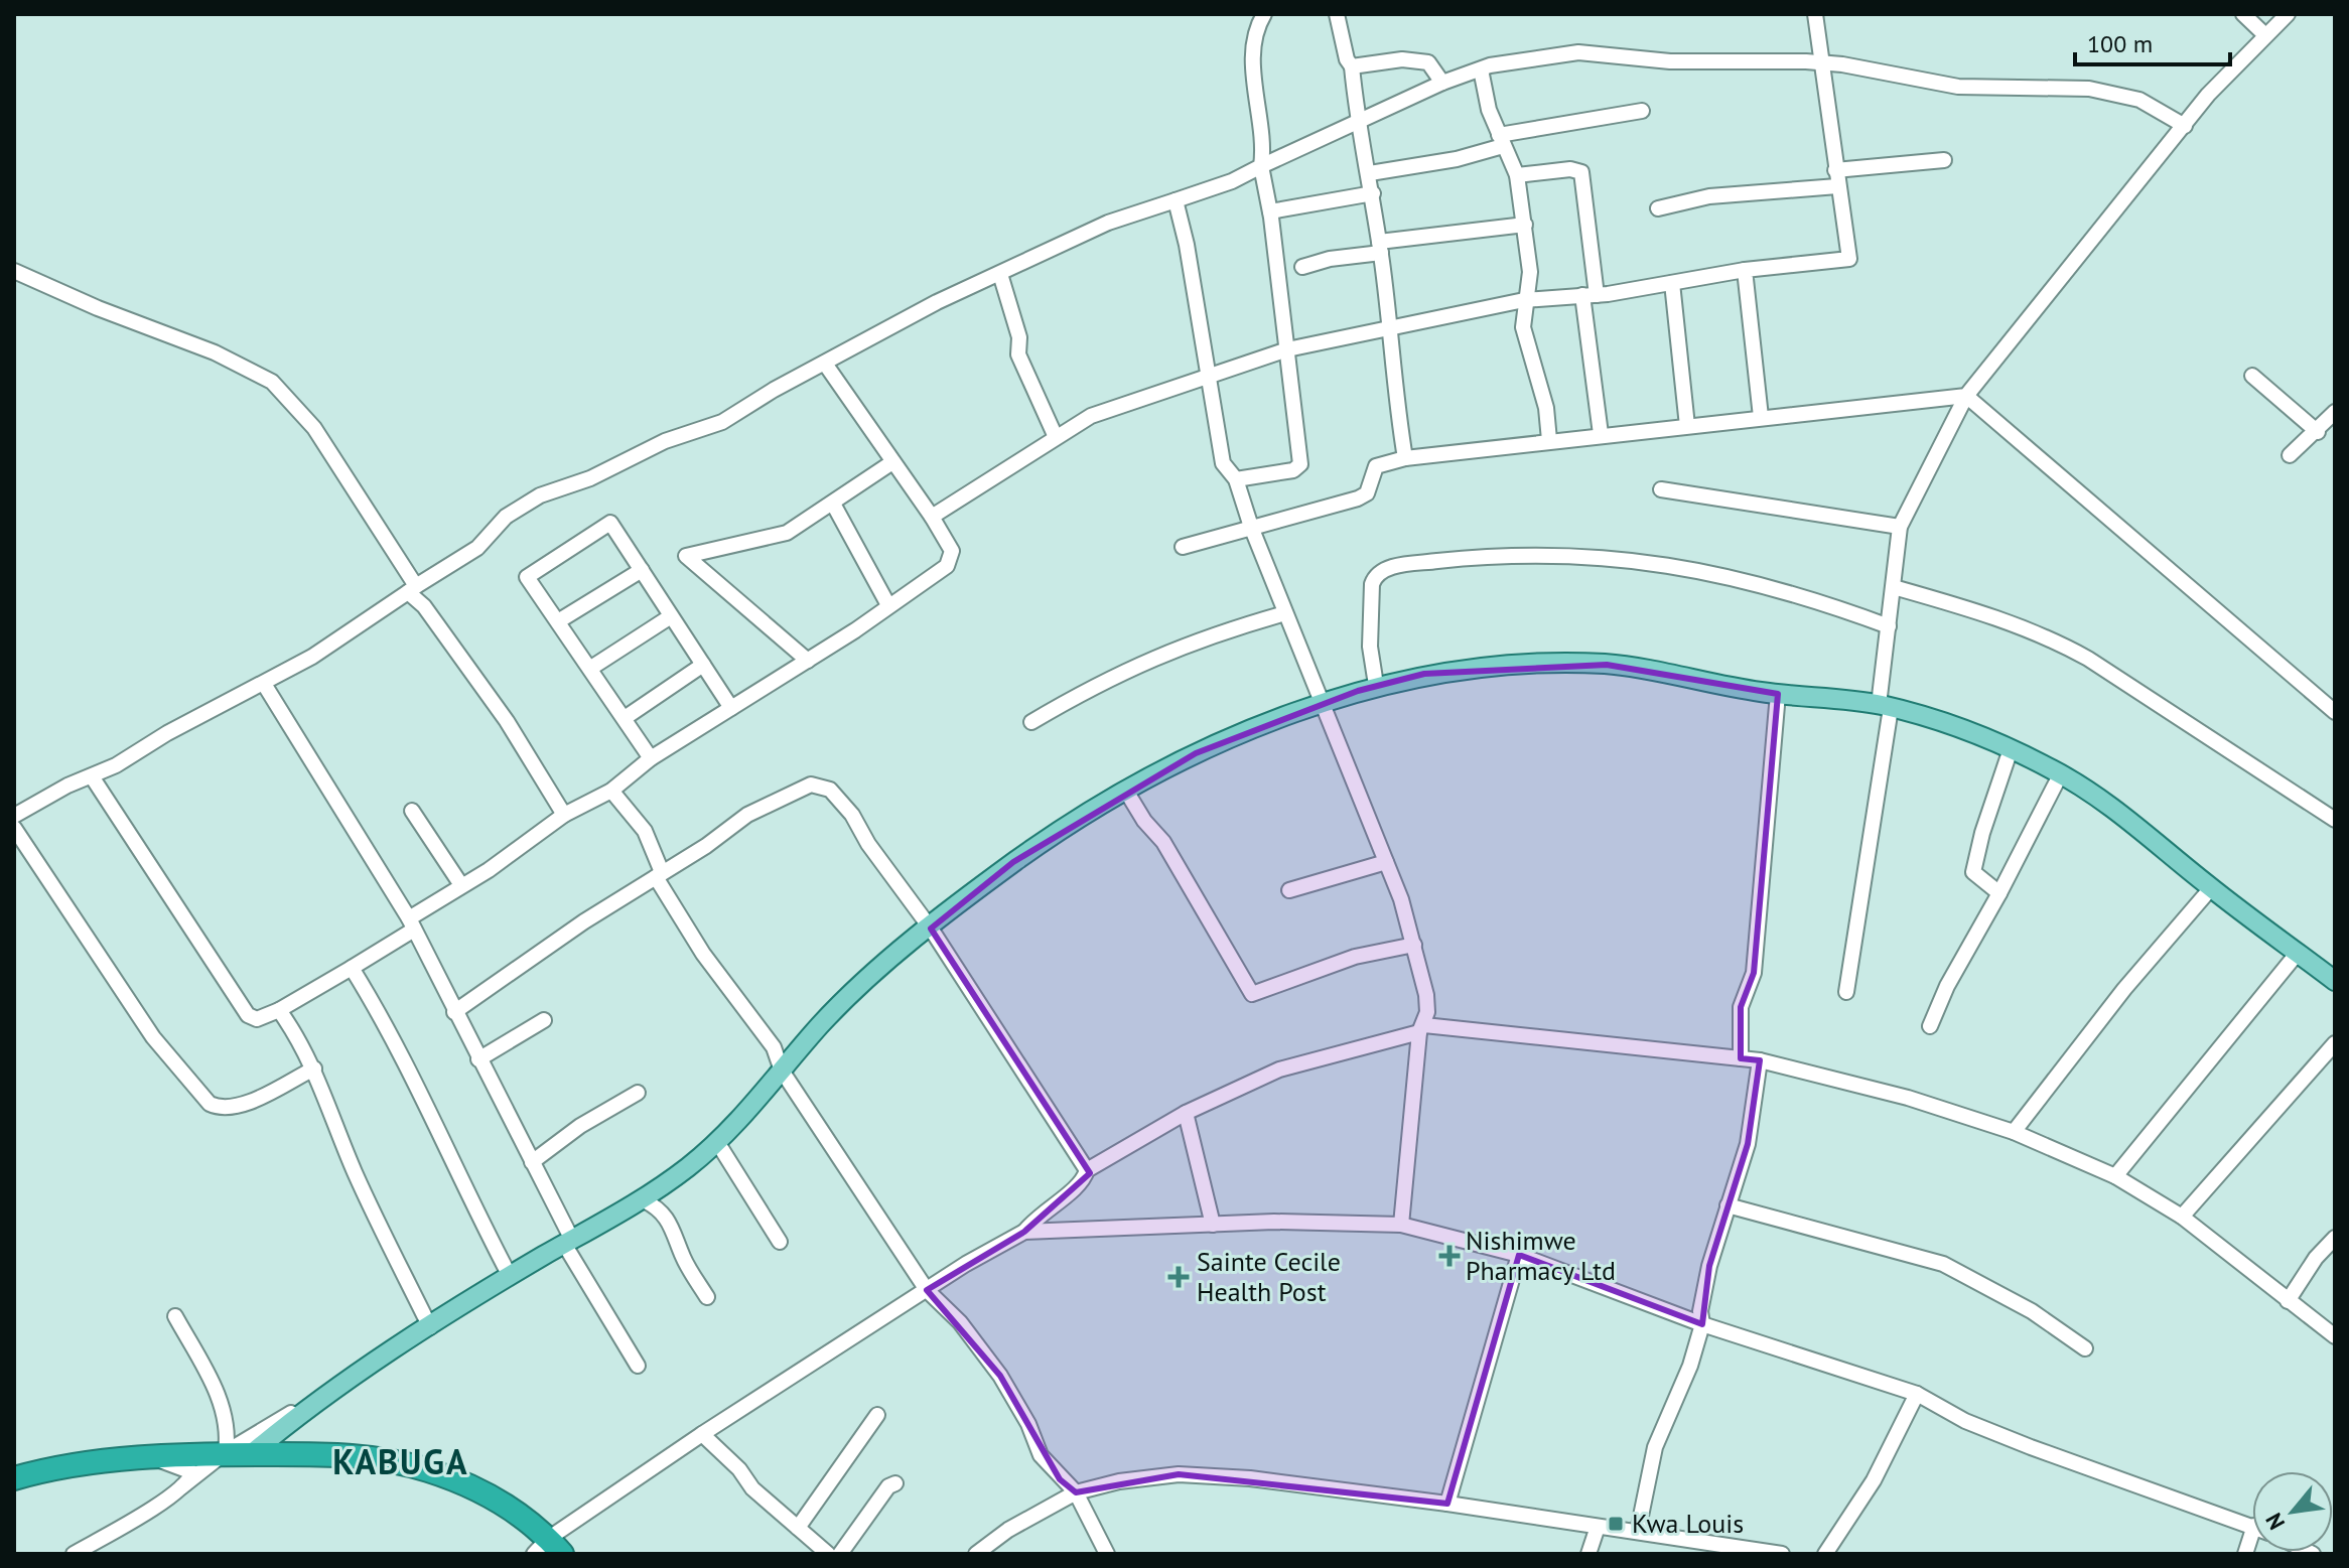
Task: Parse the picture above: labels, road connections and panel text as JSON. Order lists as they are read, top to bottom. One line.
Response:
{"districts":["KABUGA"],"places":{"health":["Nishimwe Pharmacy Ltd","Sainte Cecile Health Post"],"transit":["Kwa Louis"]},"scale_bar":"100 m","north":"bottom left"}
